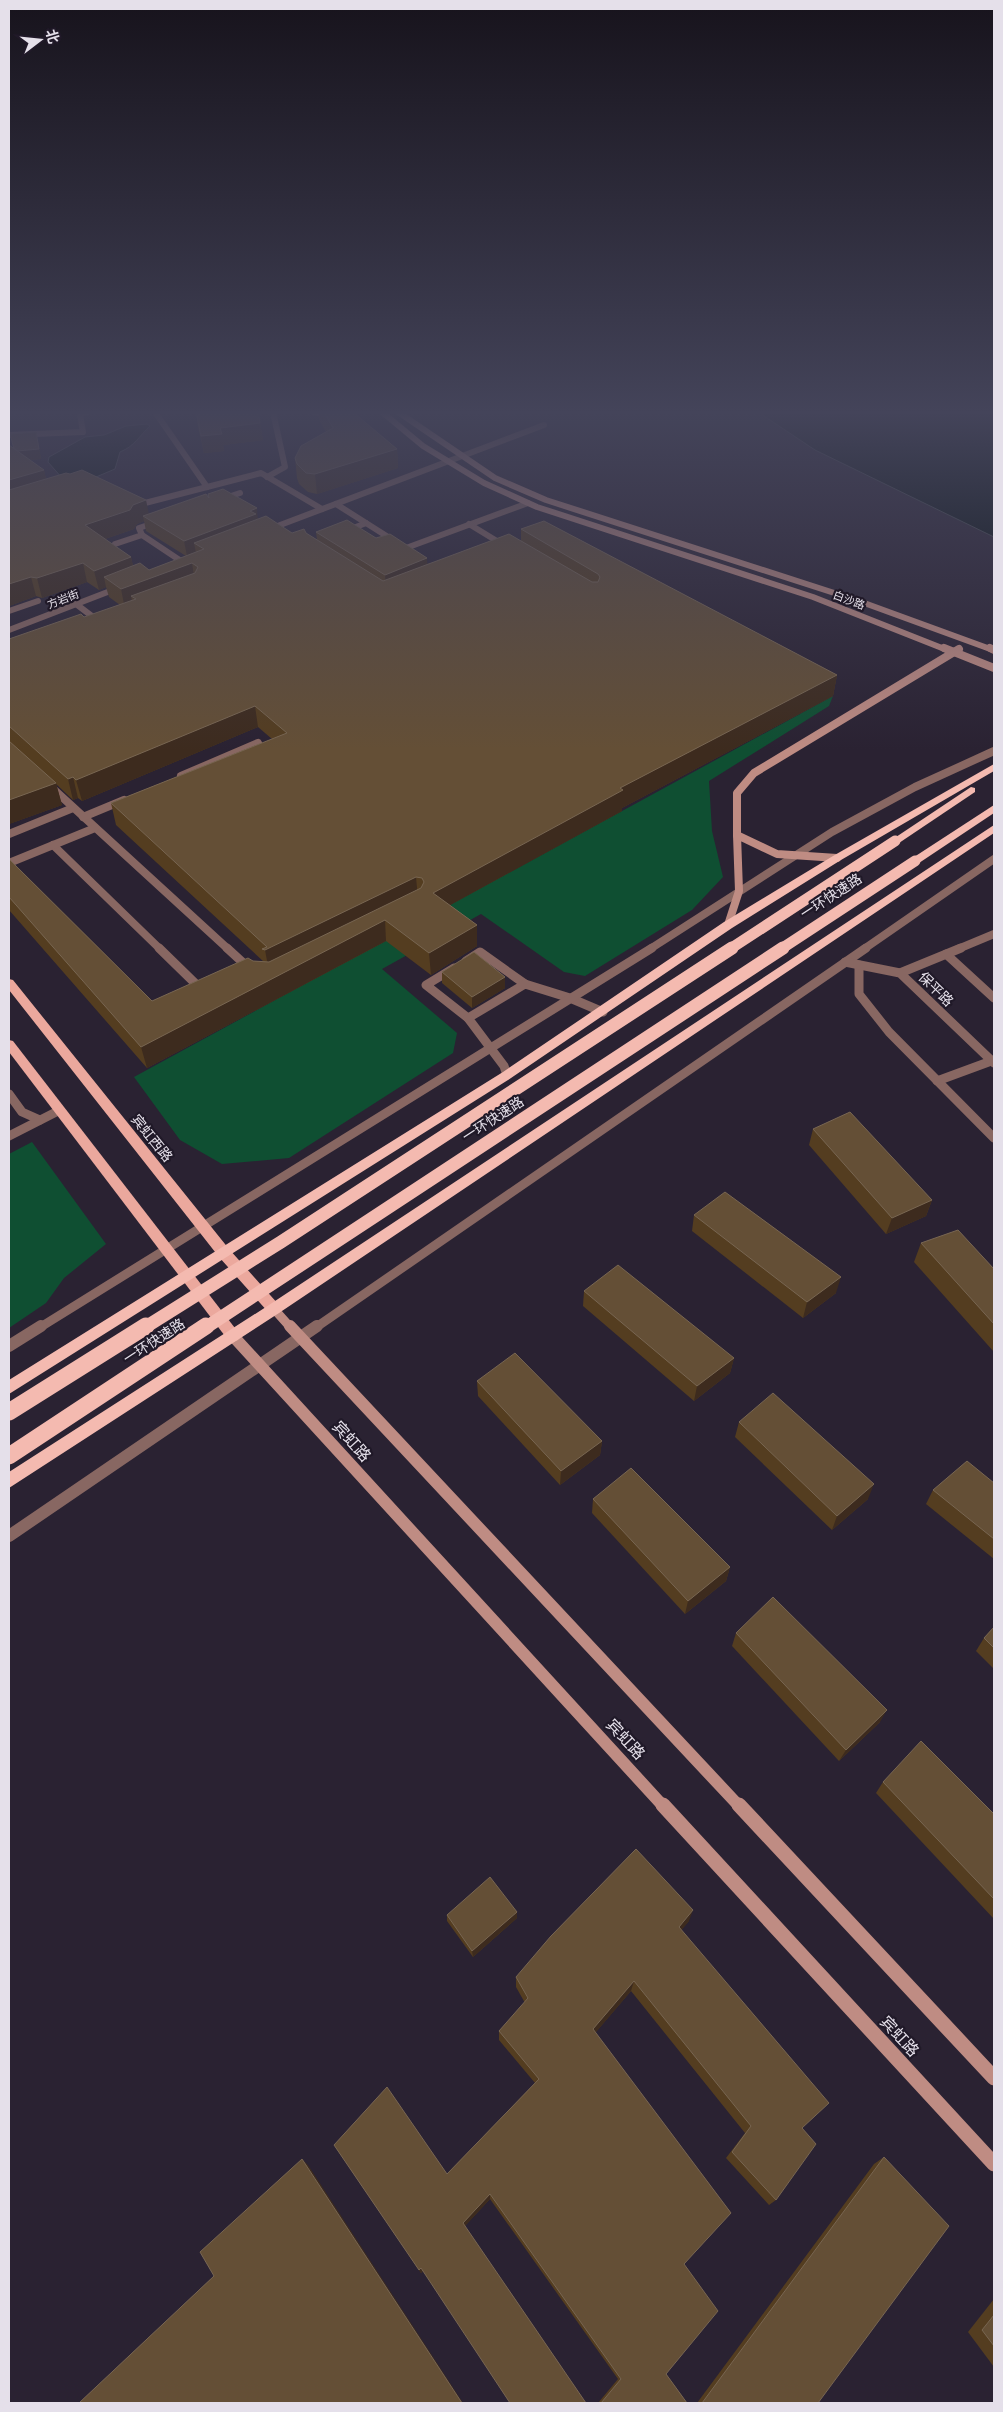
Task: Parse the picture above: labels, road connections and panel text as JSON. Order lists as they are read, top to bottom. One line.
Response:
{"streets":{"highway":["一环快速路"],"main road":["白沙路","宾虹西路","宾虹路"],"street":["方岩街","保平路"]},"north":"right"}
